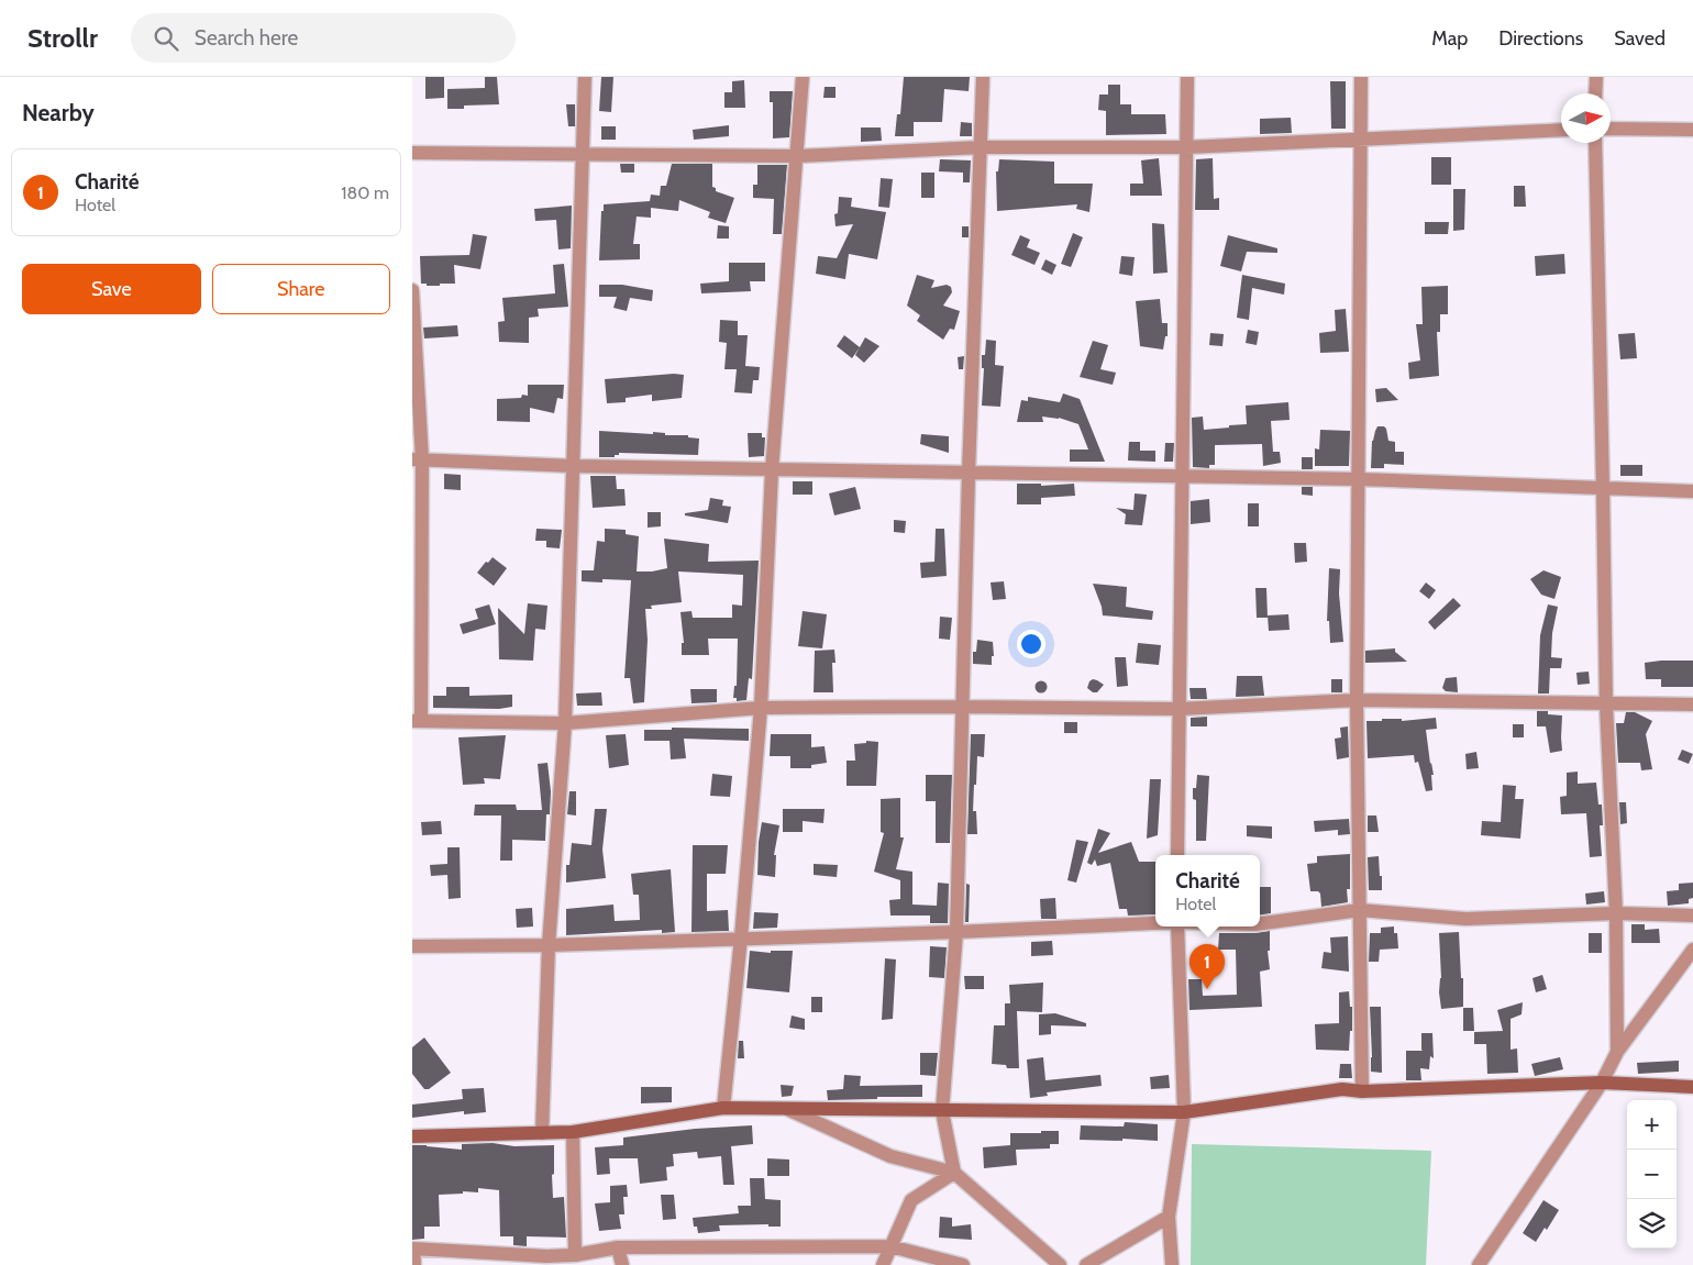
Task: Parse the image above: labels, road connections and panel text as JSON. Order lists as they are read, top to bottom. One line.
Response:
{"north":"right","page":{"header":"Strollr","search":"Search here","nav":["Map","Directions","Saved"],"heading":"Nearby","list":[{"mark":"1","name":"Charité","note":"Hotel","value":"180 m"}],"buttons":["Save","Share"],"popup":["Charité","Hotel"],"pins":"1","map_buttons":["+","−"]}}
